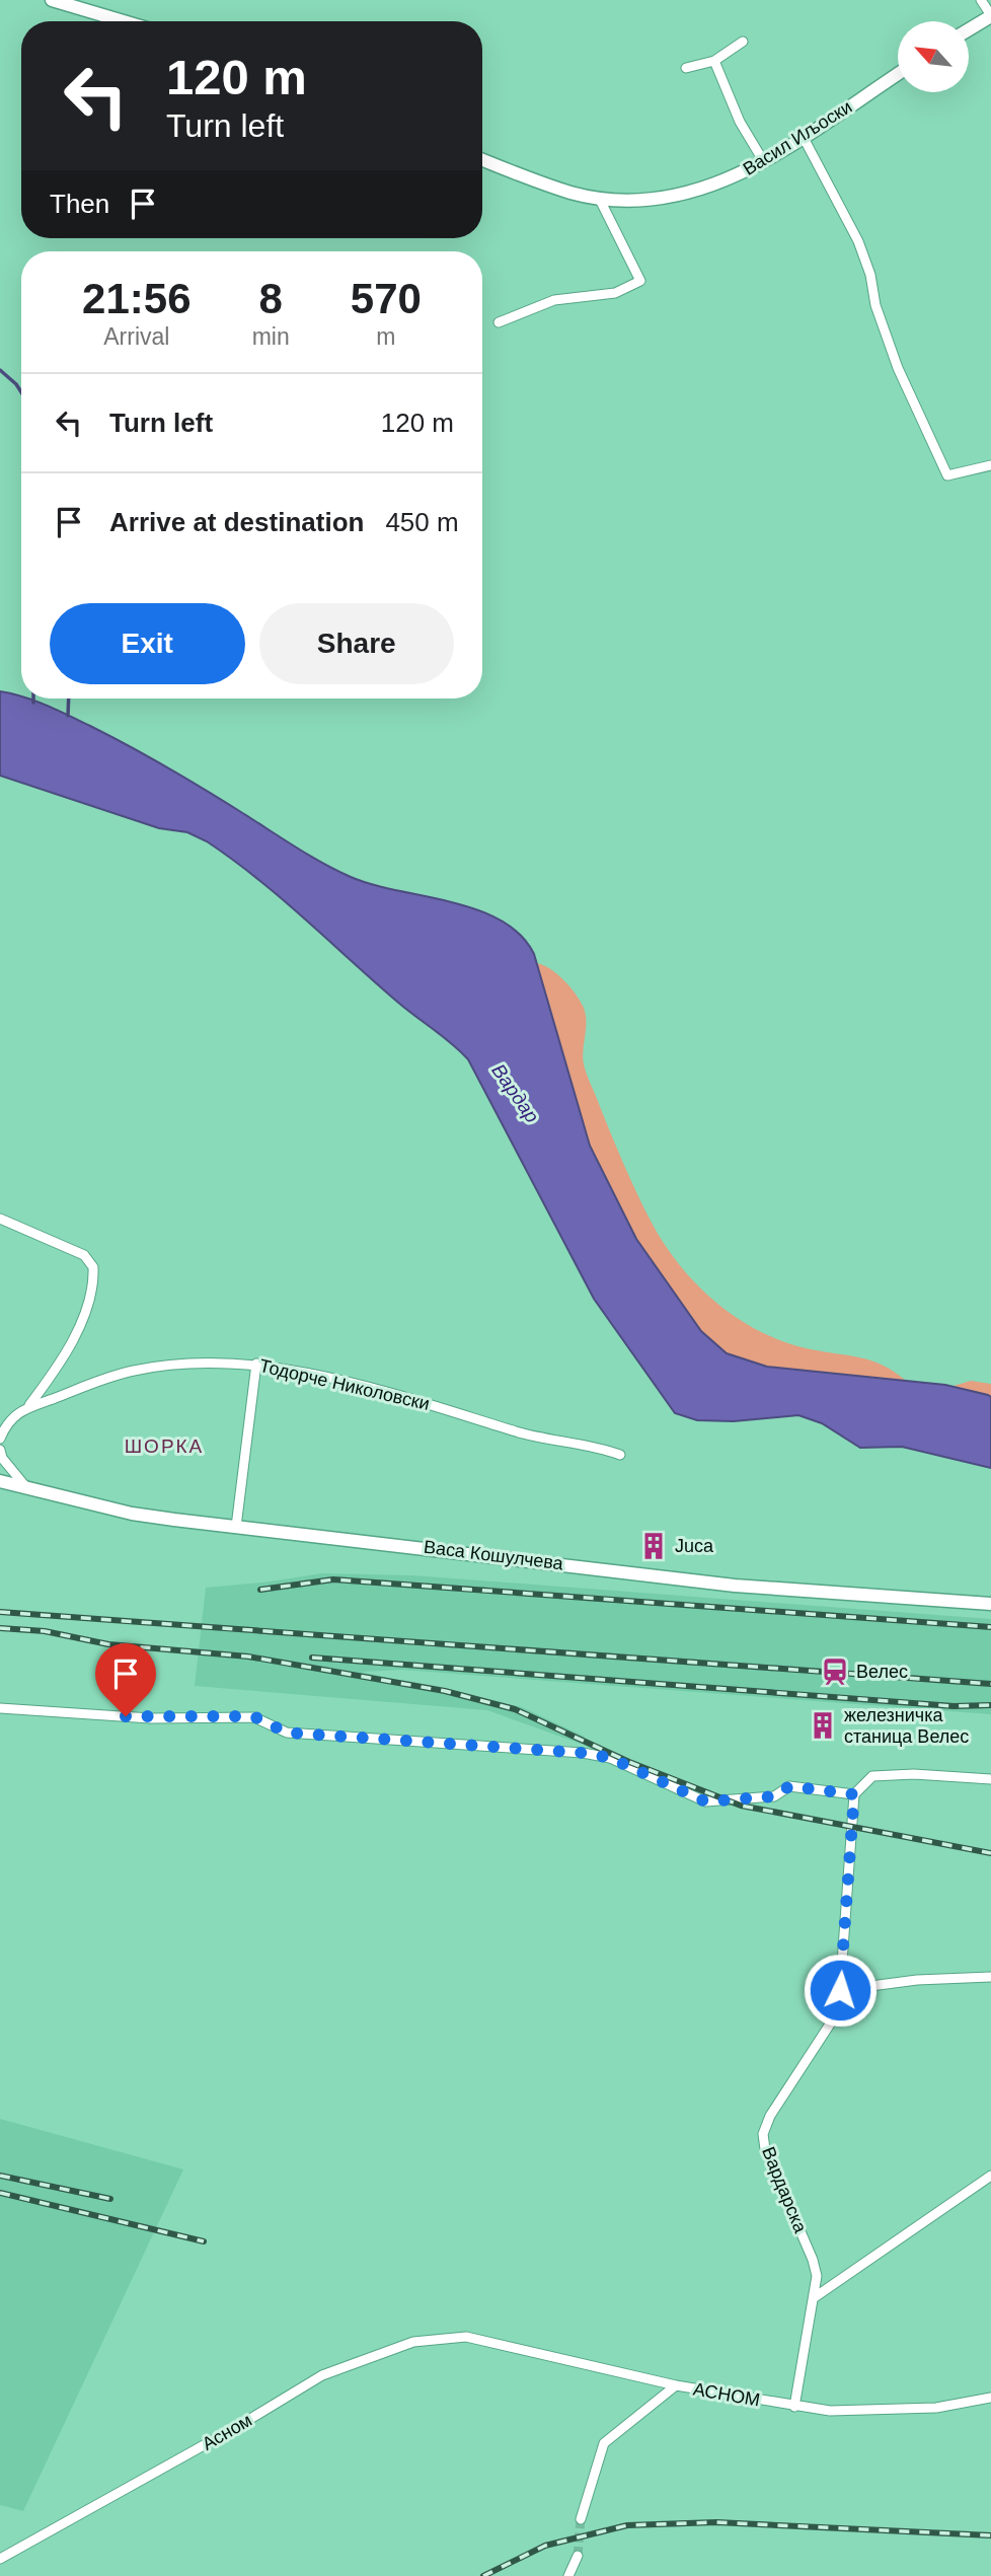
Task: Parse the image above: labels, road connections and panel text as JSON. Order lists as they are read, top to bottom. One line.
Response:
{"streets":{"main road":["Васил Иљоски","Васа Кошулчева"],"street":["Тодорче Николовски","Вардарска","АСНОМ","Асном"]},"crossings":[["Вардарска","АСНОМ"],["АСНОМ","Асном"]],"districts":["ШОРКА"],"water":["Вардар"],"places":{"building":["Juca","железничка станица Велес"],"station":["Велес"]},"north":"top left","page":{"turn":["120 m","Turn left"],"then":"Then","eta":["21:56","Arrival","8","min","570","m"],"list":[{"name":"Turn left","value":"120 m"},{"name":"Arrive at destination","value":"450 m"}],"buttons":["Exit","Share"]}}
